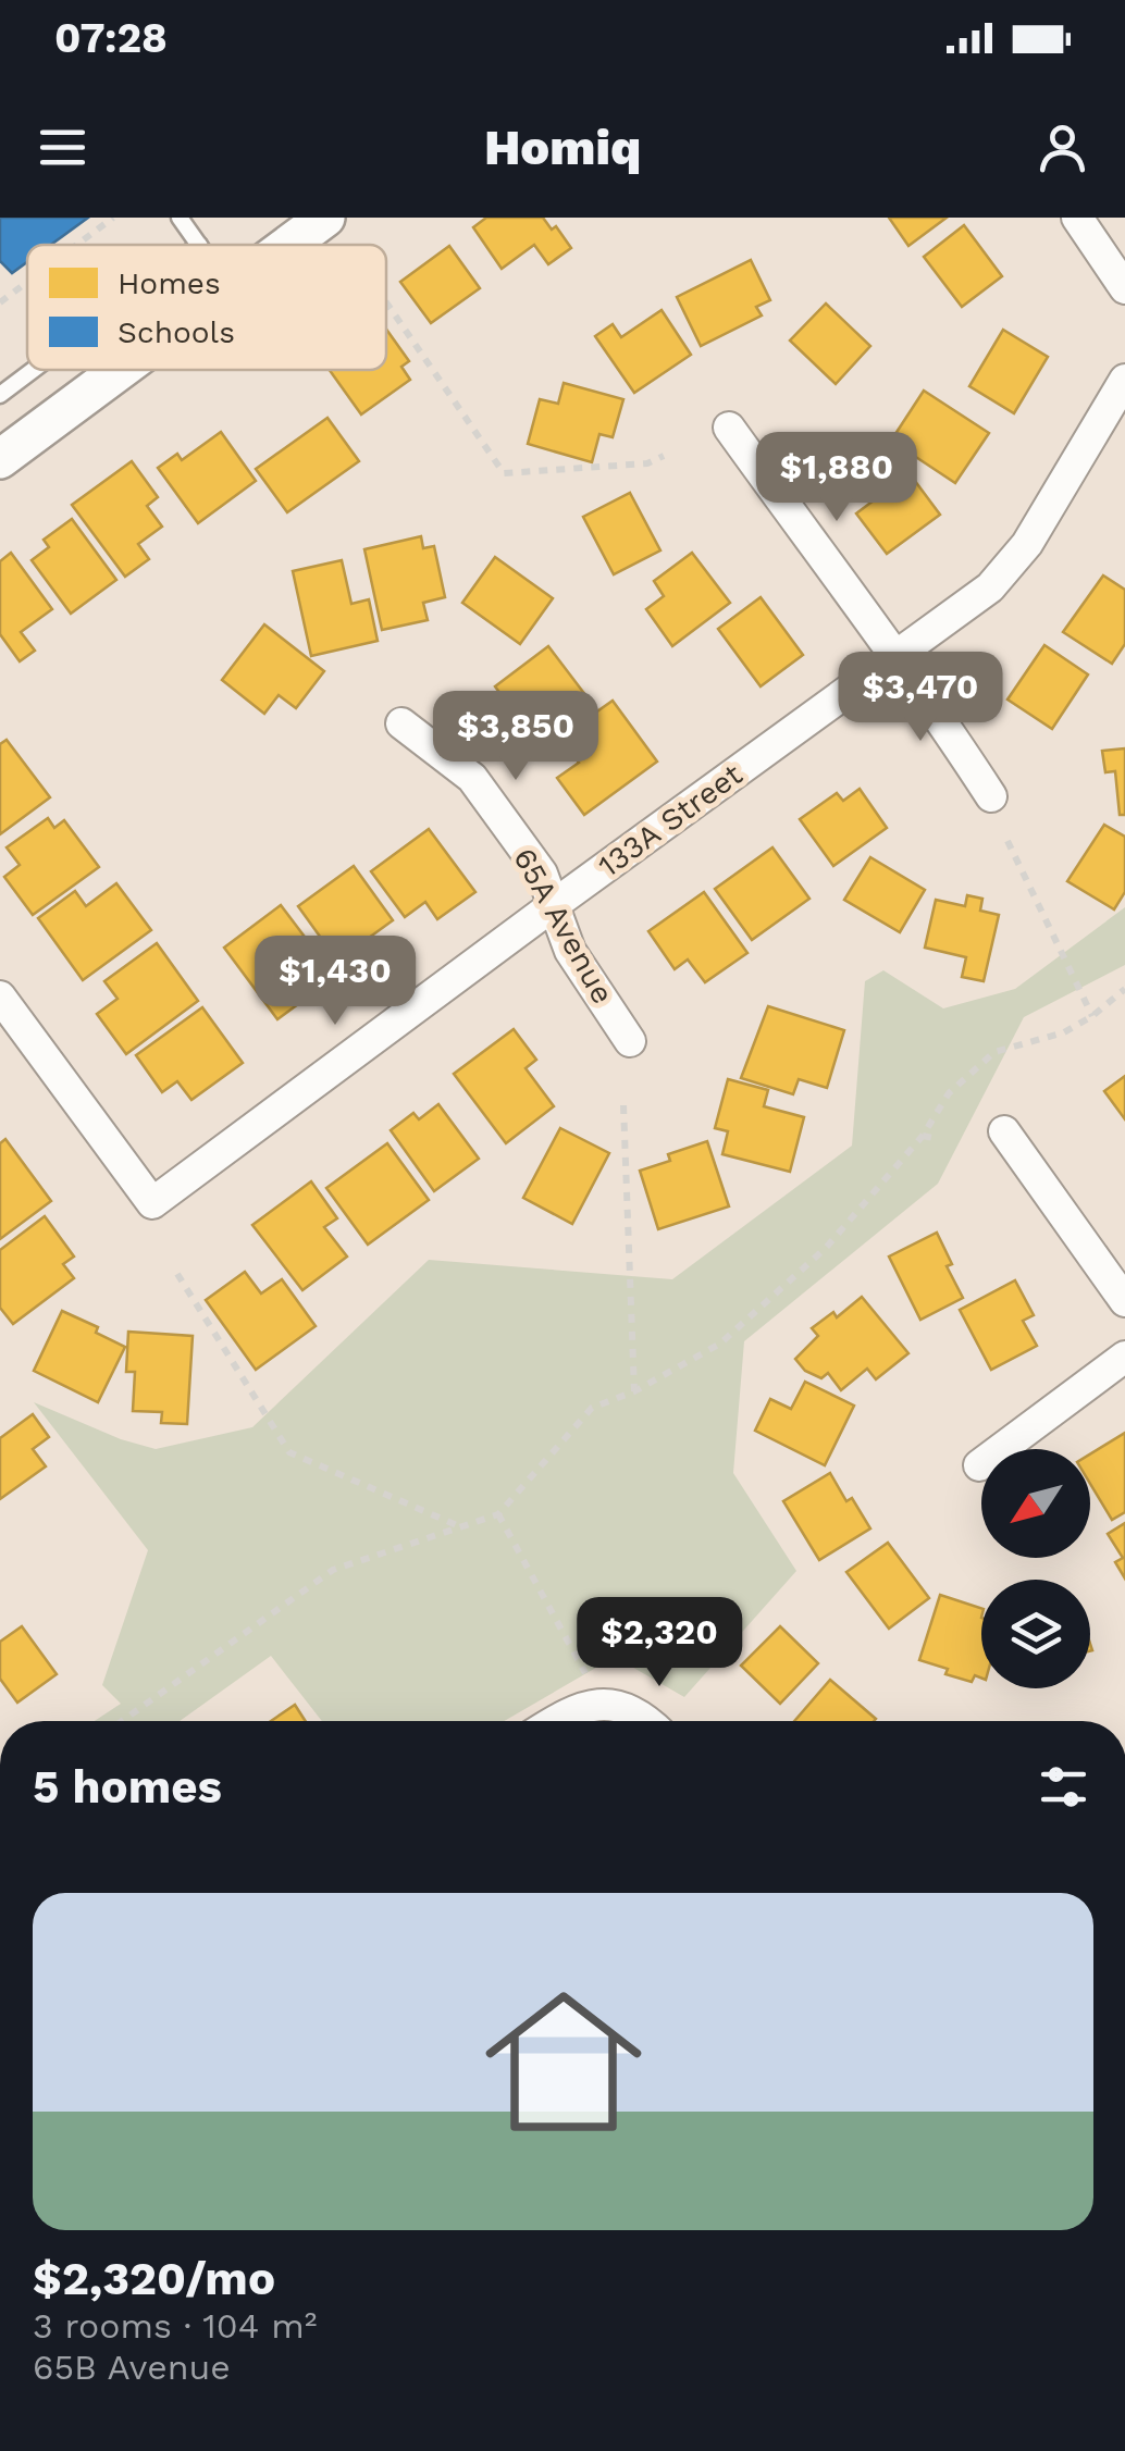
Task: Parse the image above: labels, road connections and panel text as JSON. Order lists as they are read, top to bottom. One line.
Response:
{"streets":{"street":["133A Street","65A Avenue"]},"crossings":[["133A Street","65A Avenue"]],"legend":["Homes","Schools"],"north":"bottom left","page":{"status":"07:28","header":"Homiq","price":["$1,880","$3,470","$3,850","$1,430","$2,320"],"heading":"5 homes","list":[{"name":"$2,320/mo","note":"3 rooms · 104 m² · 65B Avenue"}]}}
